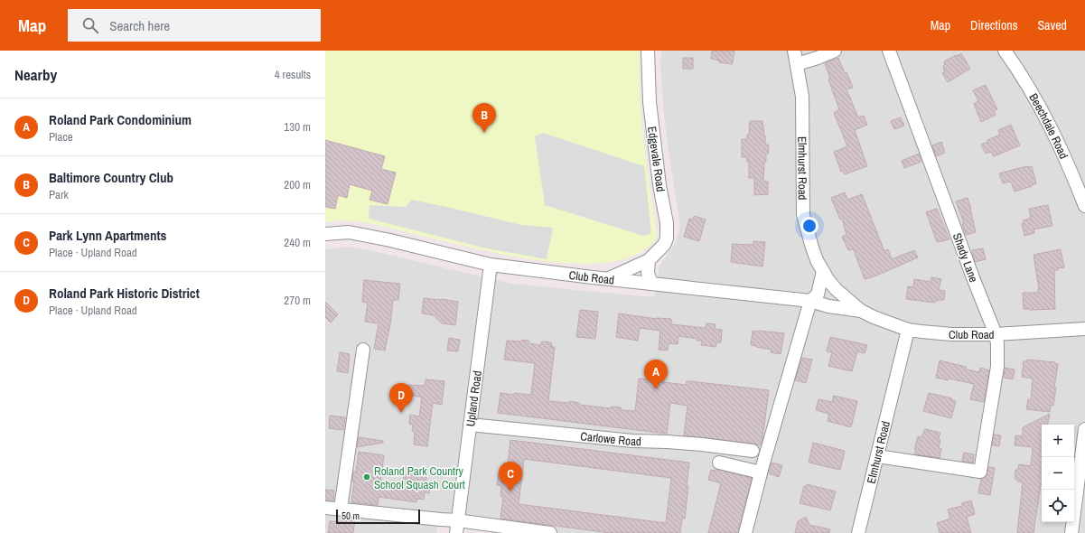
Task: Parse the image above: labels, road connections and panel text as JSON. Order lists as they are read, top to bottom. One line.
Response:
{"streets":{"street":["Beechdale Road","Edgevale Road","Elmhurst Road","Shady Lane","Club Road","Upland Road","Carlowe Road"]},"crossings":[["Edgevale Road","Club Road"],["Elmhurst Road","Shady Lane"],["Elmhurst Road","Club Road"],["Shady Lane","Club Road"],["Club Road","Upland Road"],["Upland Road","Carlowe Road"]],"places":["Roland Park Country School Squash Court"],"scale_bar":"50 m","page":{"header":"Map","search":"Search here","nav":["Map","Directions","Saved"],"heading":["Nearby","4 results"],"list":[{"mark":"A","name":"Roland Park Condominium","note":"Place","value":"130 m"},{"mark":"B","name":"Baltimore Country Club","note":"Park","value":"200 m"},{"mark":"C","name":"Park Lynn Apartments","note":"Place · Upland Road","value":"240 m"},{"mark":"D","name":"Roland Park Historic District","note":"Place · Upland Road","value":"270 m"}],"pins":["B","A","D","C"],"map_buttons":["+","−"],"scale":"50 m"}}
